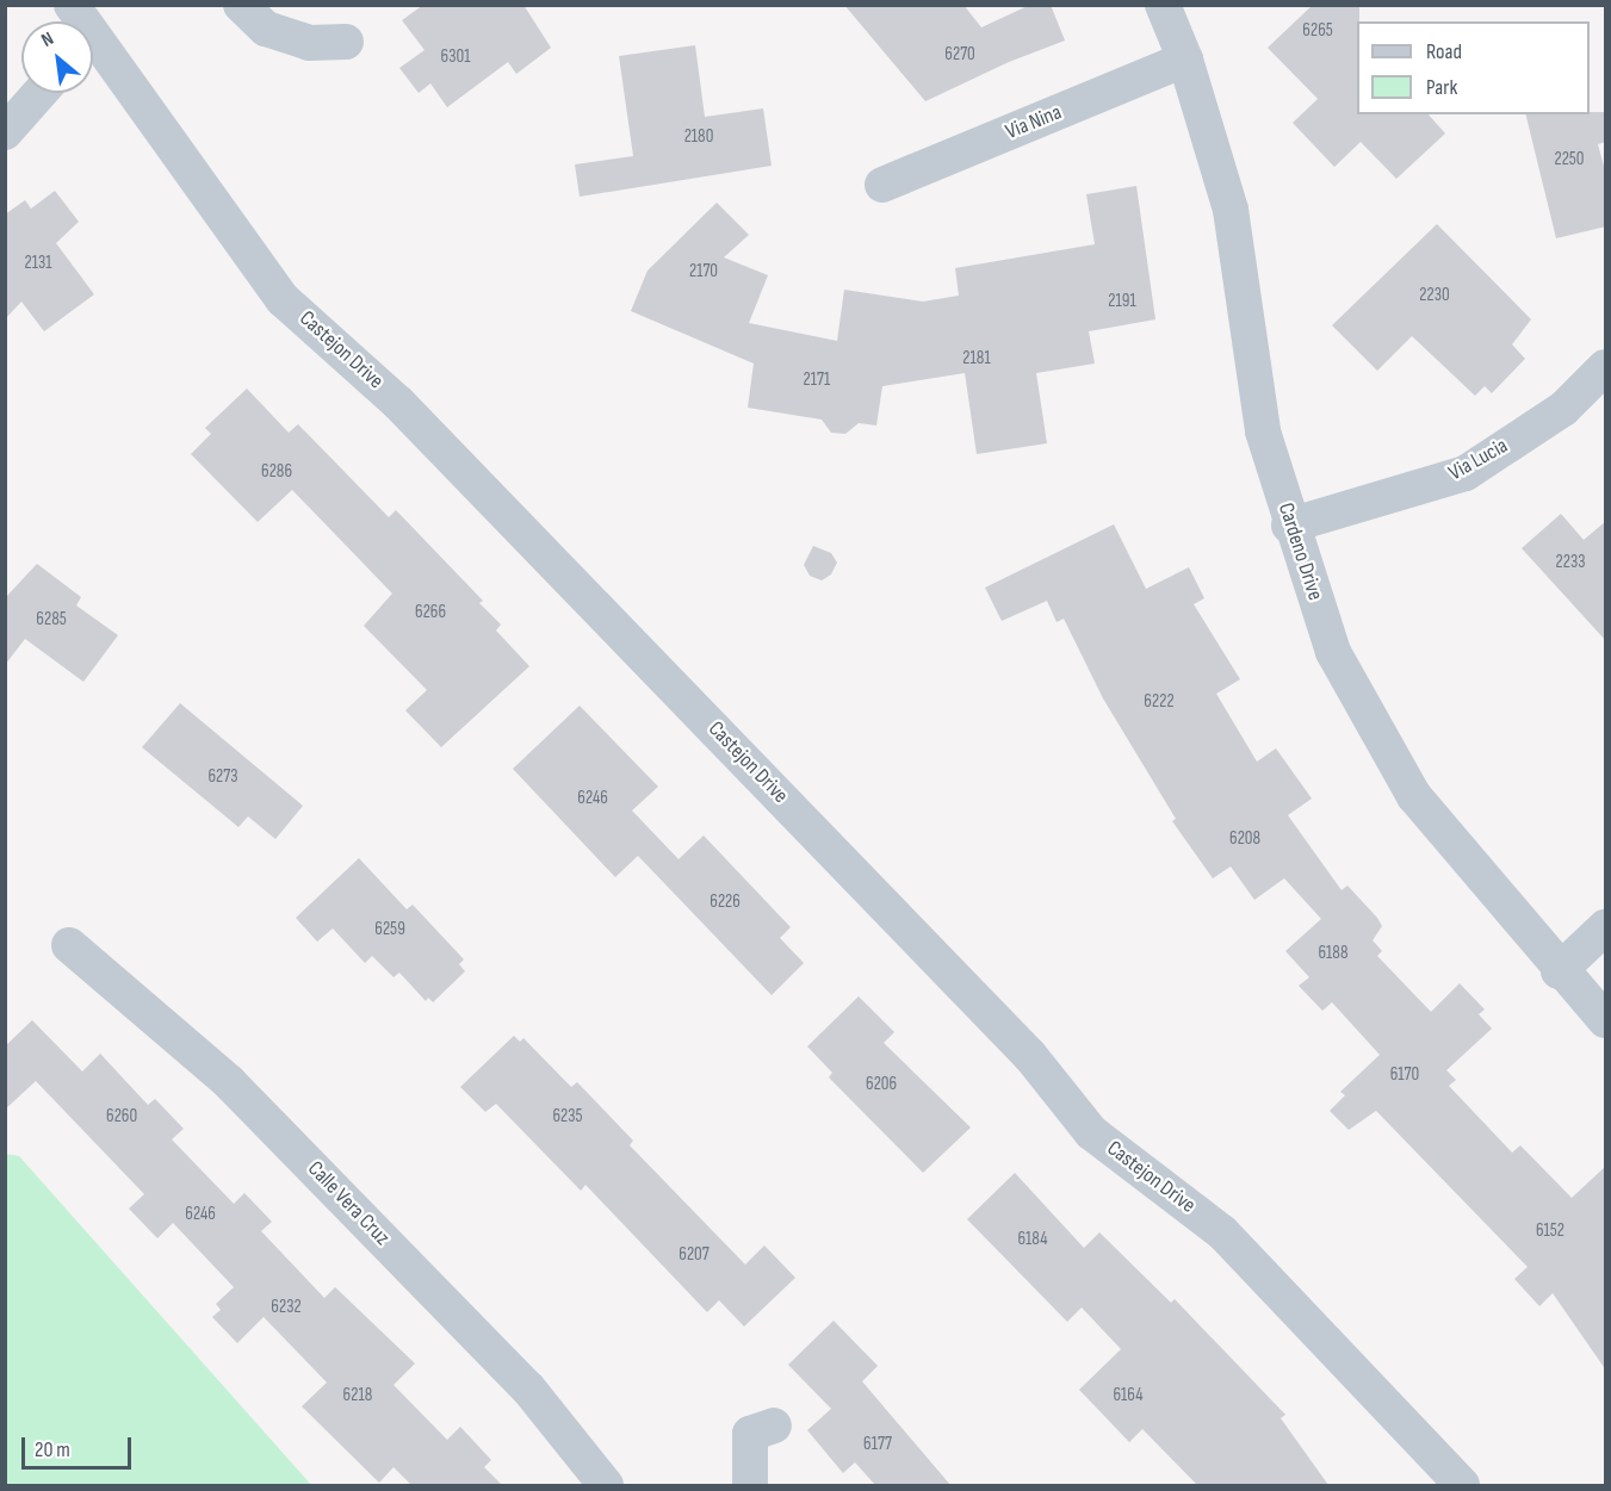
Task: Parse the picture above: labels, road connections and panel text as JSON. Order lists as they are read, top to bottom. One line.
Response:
{"streets":{"street":["Via Nina","Castejon Drive","Via Lucia","Cardeno Drive","Calle Vera Cruz"]},"crossings":[["Via Nina","Cardeno Drive"],["Via Lucia","Cardeno Drive"]],"house_numbers":["6265","6270","6301","2180","2250","2131","2170","2230","2191","2181","2171","6286","2233","6266","6285","6222","6273","6246","6208","6226","6259","6188","6170","6206","6260","6235","6246","6152","6184","6207","6232","6218","6164","6177"],"legend":["Road","Park"],"scale_bar":"20 m","north":"top left"}
